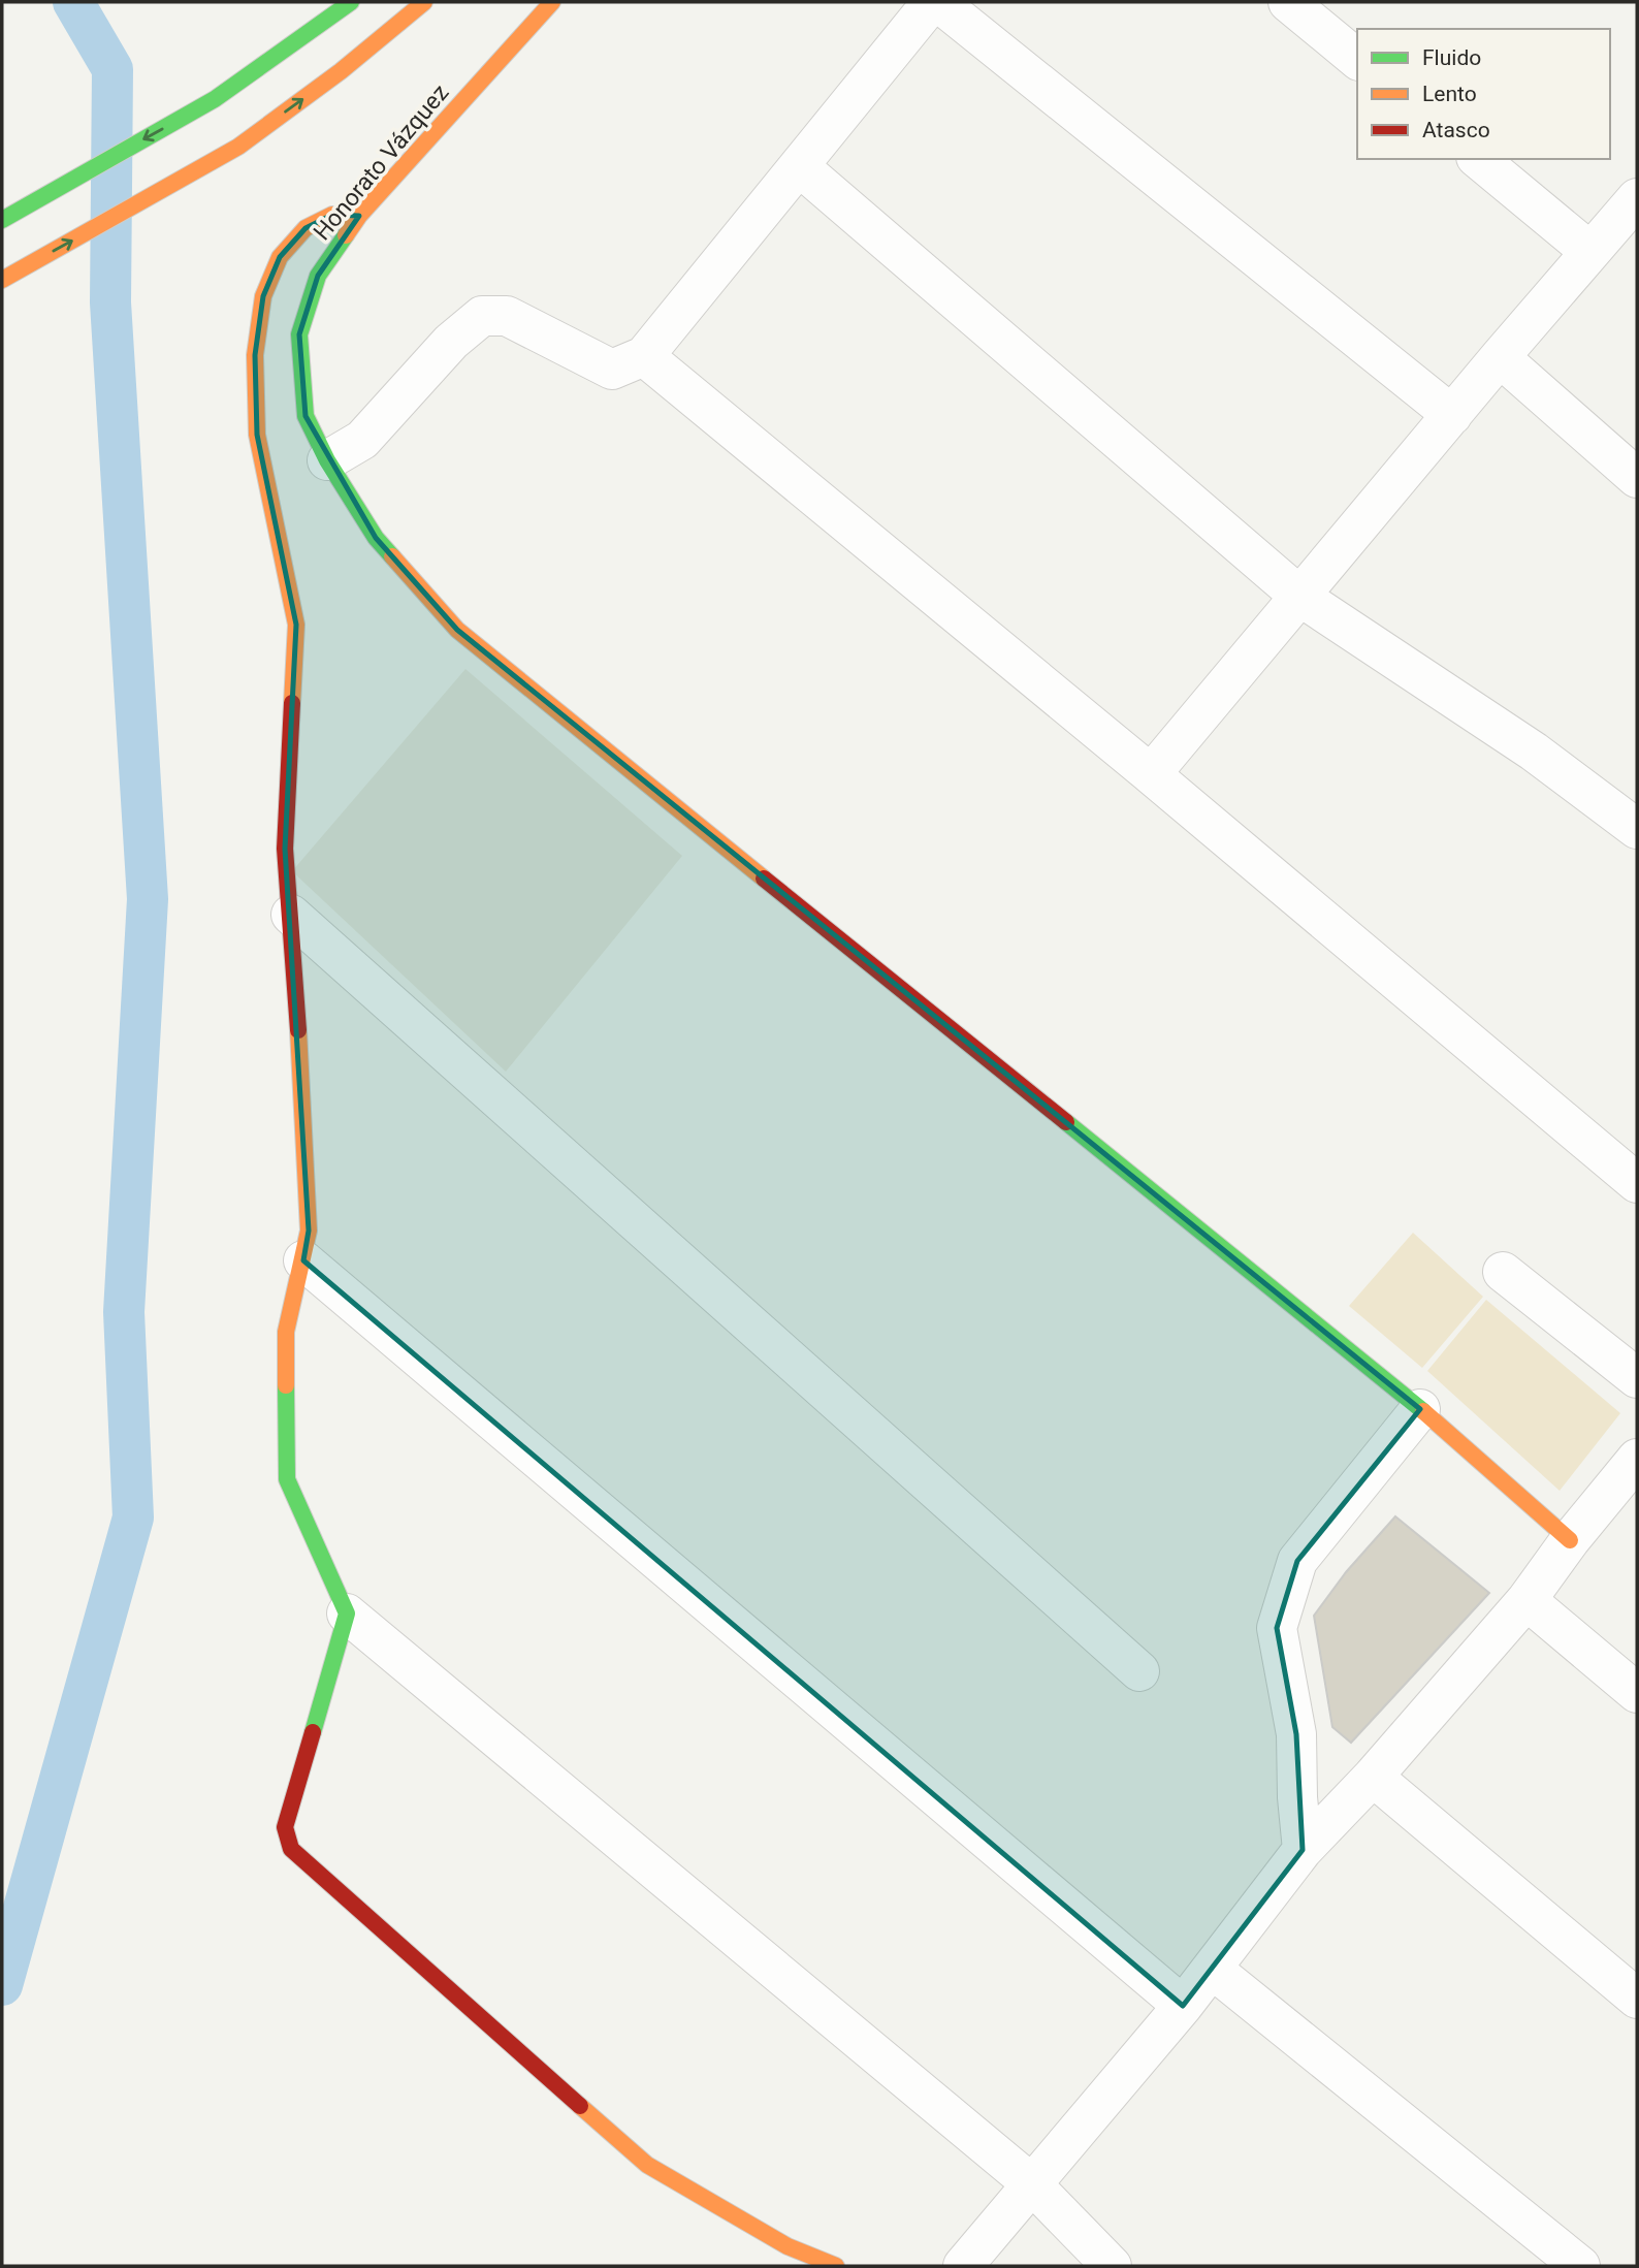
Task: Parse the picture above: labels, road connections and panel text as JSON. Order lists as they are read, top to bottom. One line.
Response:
{"streets":{"street":["Honorato Vázquez"]},"legend":["Fluido","Lento","Atasco"]}
